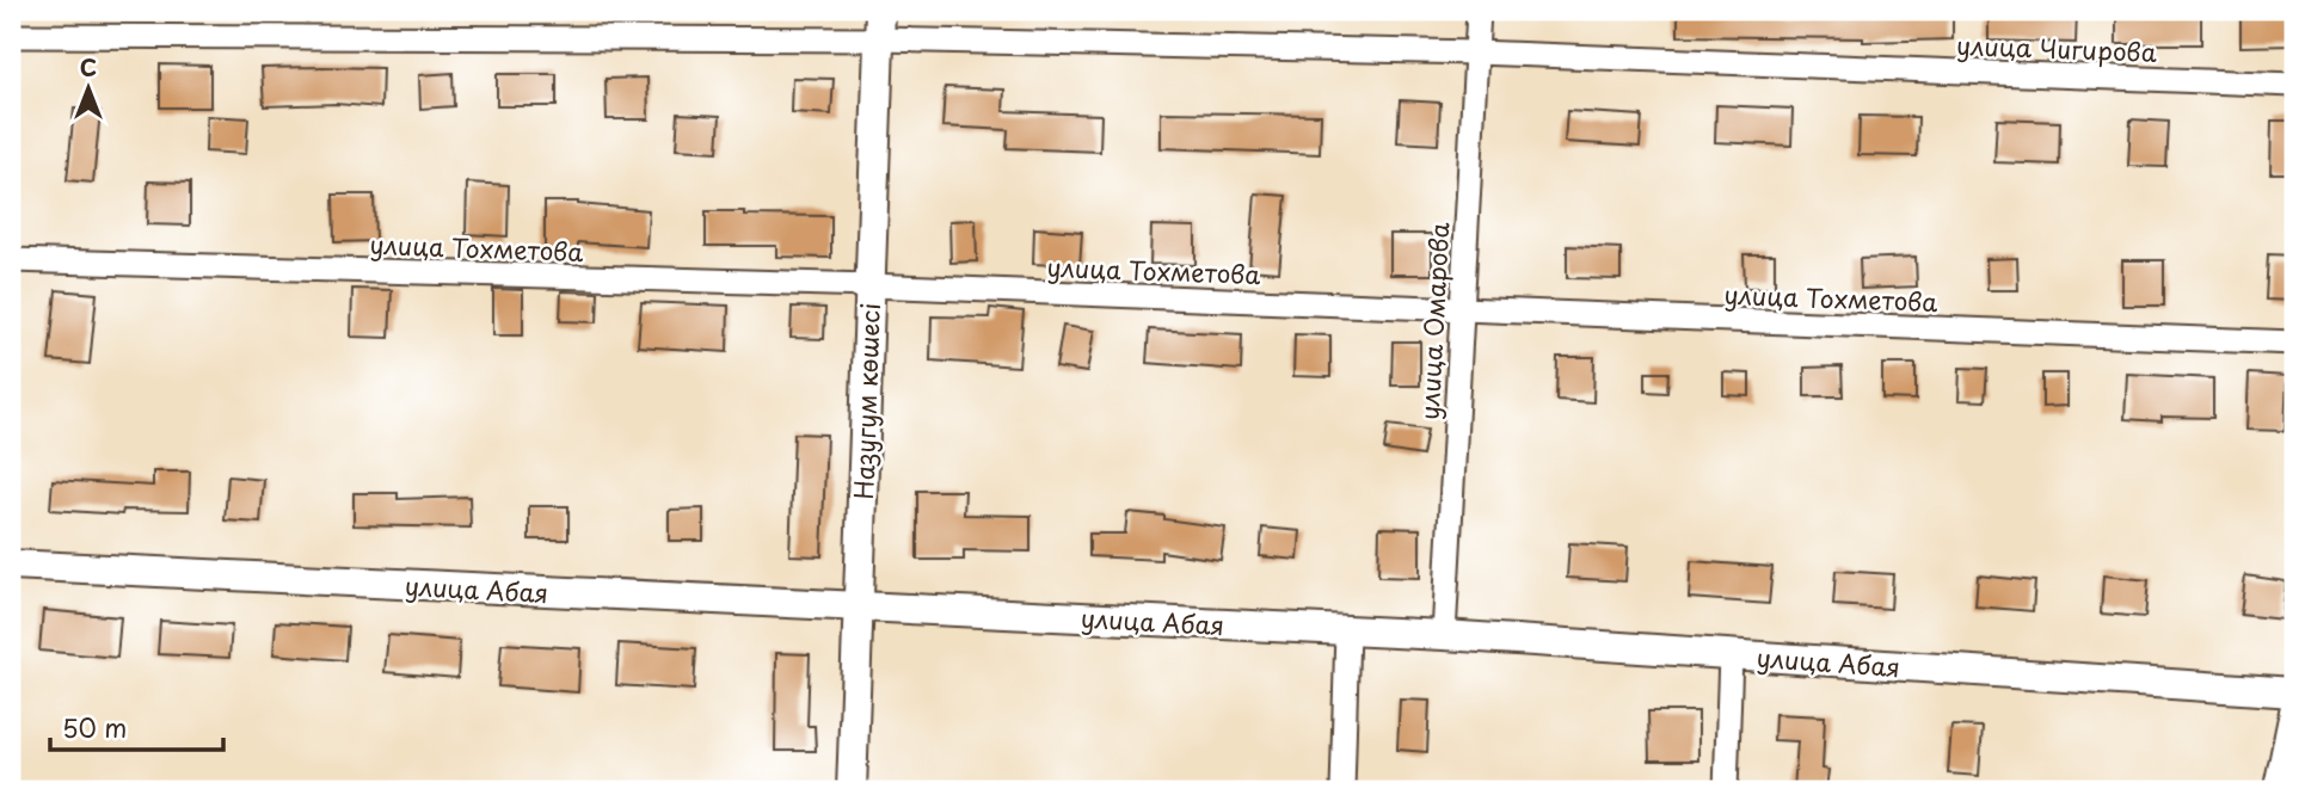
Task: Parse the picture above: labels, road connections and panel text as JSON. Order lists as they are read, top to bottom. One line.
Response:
{"streets":{"street":["улица Чигирова","улица Тохметова","улица Омарова","Назугум көшесі","улица Абая"]},"crossings":[["улица Чигирова","улица Омарова"],["улица Чигирова","Назугум көшесі"],["улица Тохметова","улица Омарова"],["улица Тохметова","Назугум көшесі"],["улица Омарова","улица Абая"],["Назугум көшесі","улица Абая"]],"scale_bar":"50 m","north":"top"}
